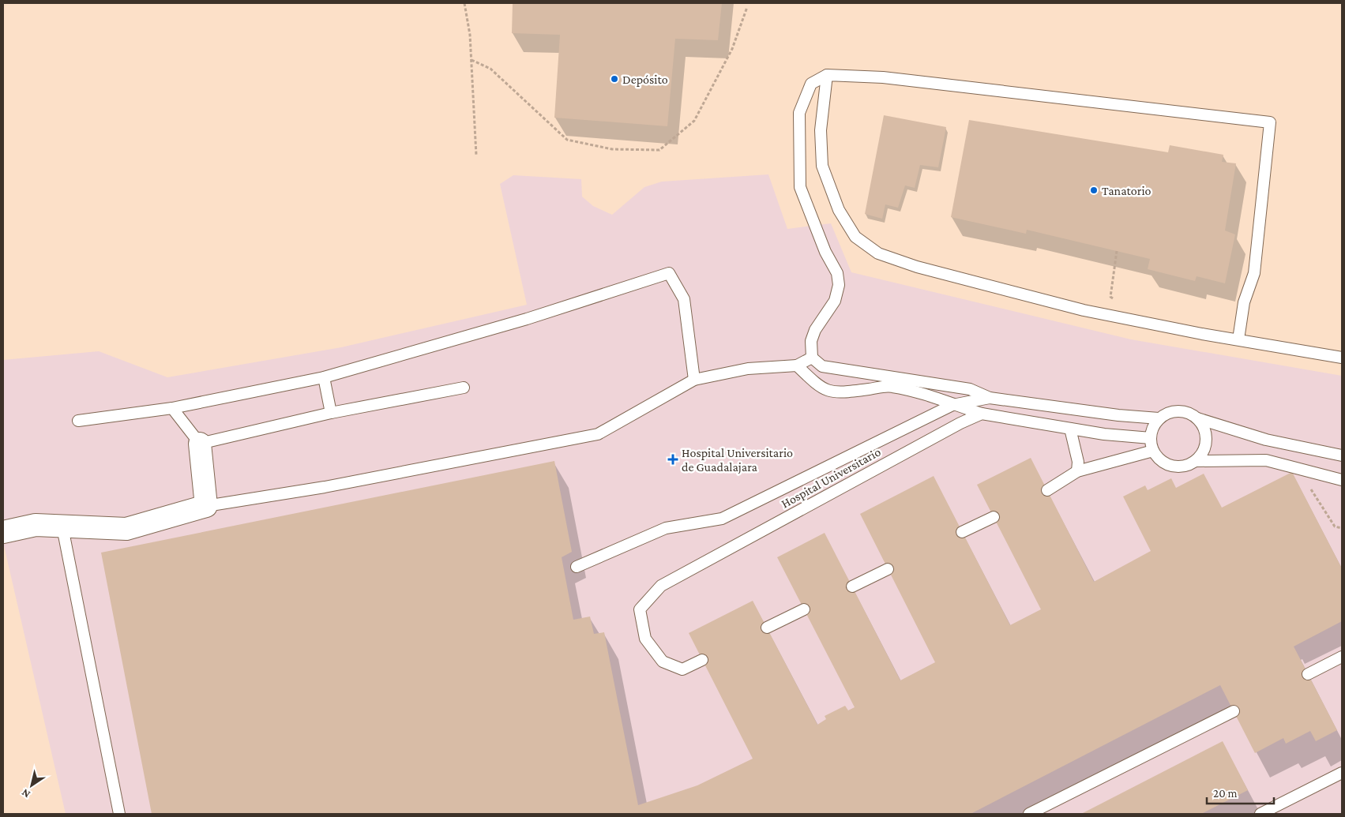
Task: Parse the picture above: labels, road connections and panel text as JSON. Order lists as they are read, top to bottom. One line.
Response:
{"streets":{"lane":["Hospital Universitario"]},"places":{"other":["Depósito","Tanatorio"],"health":["Hospital Universitario de Guadalajara"]},"scale_bar":"20 m","north":"bottom left"}
